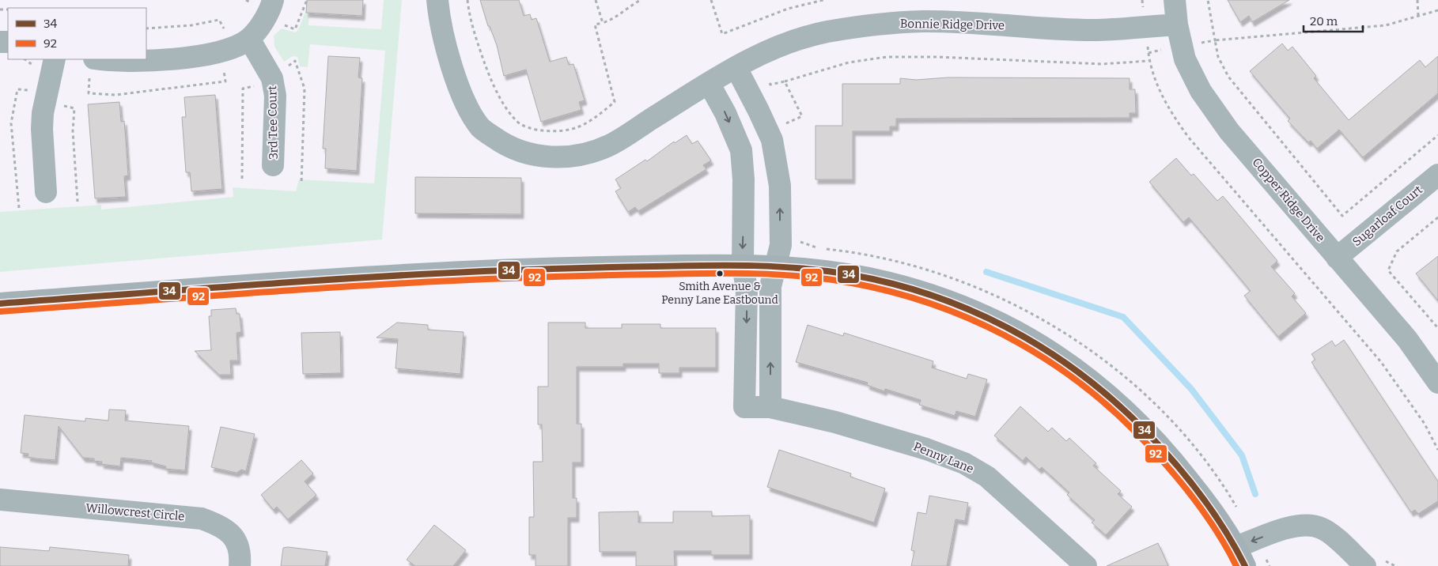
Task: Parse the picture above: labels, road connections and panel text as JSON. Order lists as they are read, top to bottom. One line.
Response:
{"streets":{"street":["Bonnie Ridge Drive","3rd Tee Court","Copper Ridge Drive","Sugarloaf Court","Penny Lane","Willowcrest Circle"]},"crossings":[["Bonnie Ridge Drive","Copper Ridge Drive"],["Copper Ridge Drive","Sugarloaf Court"]],"places":["Smith Avenue & Penny Lane Eastbound"],"lines":["transit line 34","transit line 92"],"legend":["34","92"],"scale_bar":"20 m"}
